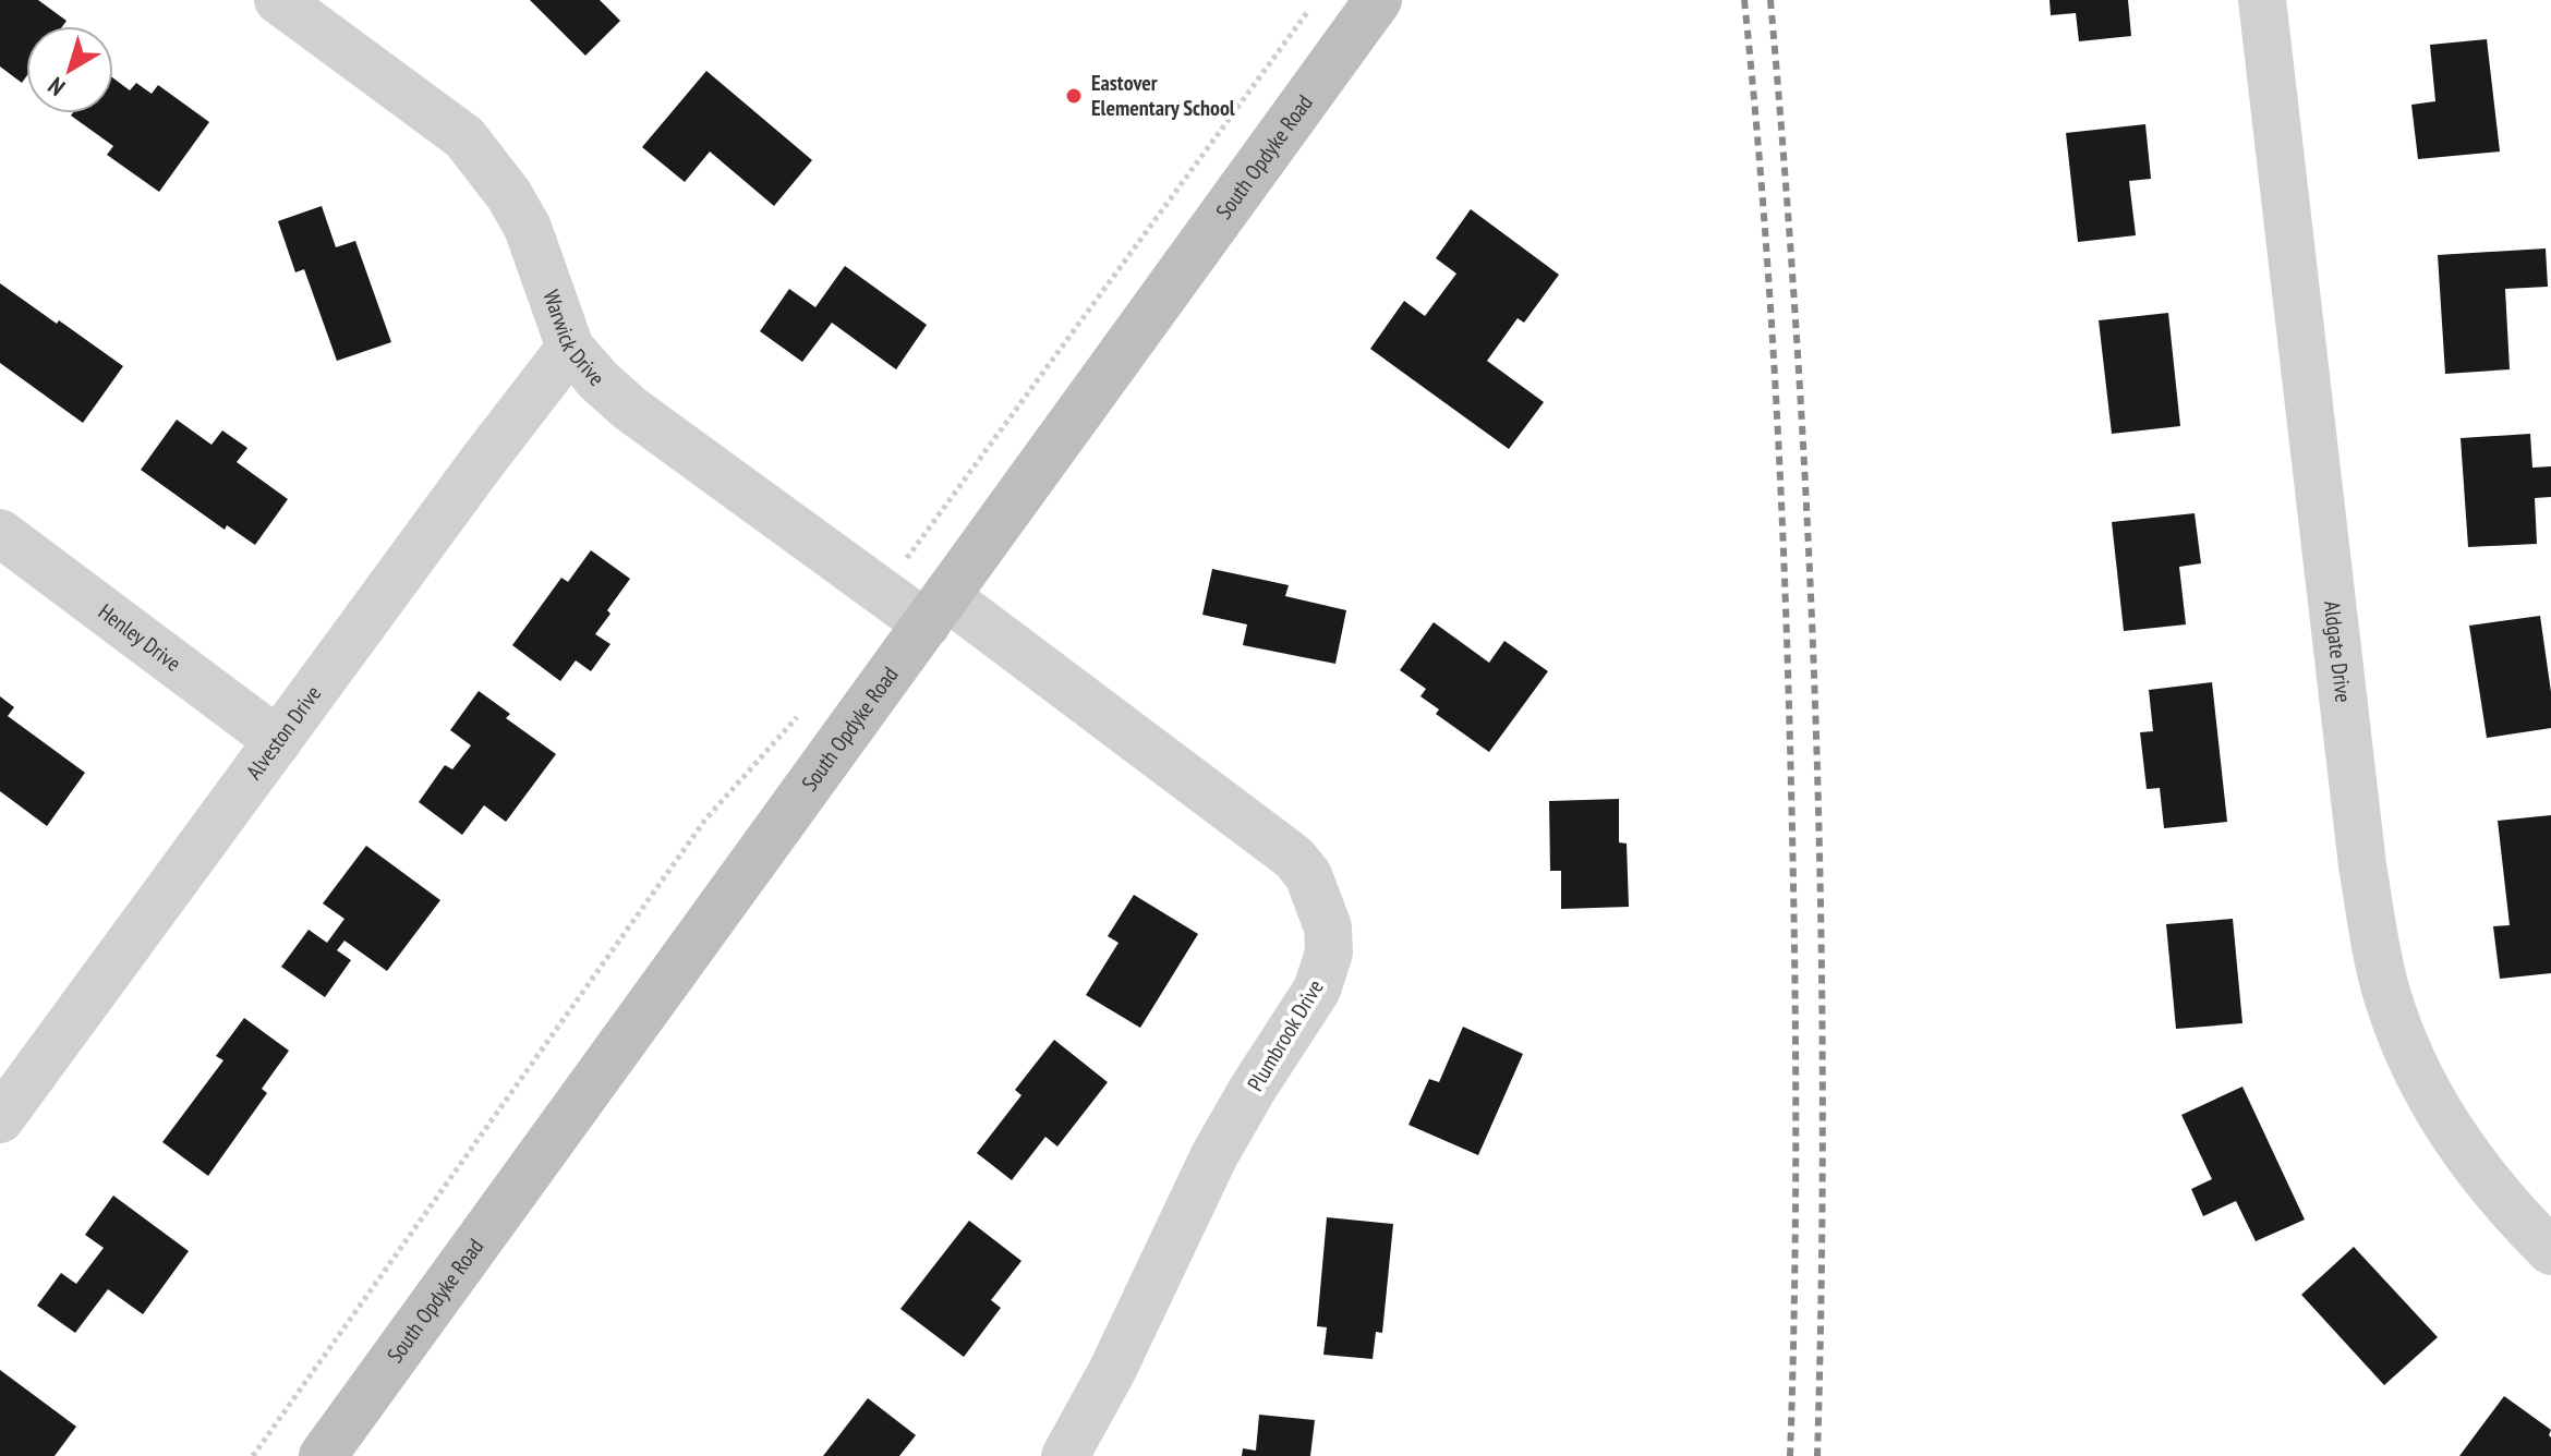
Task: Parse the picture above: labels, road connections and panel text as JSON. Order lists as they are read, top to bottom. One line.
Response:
{"streets":{"main road":["South Opdyke Road"],"street":["Warwick Drive","Henley Drive","Aldgate Drive","Alveston Drive","Plumbrook Drive"]},"crossings":[["South Opdyke Road","Warwick Drive"],["South Opdyke Road","Plumbrook Drive"],["Warwick Drive","Alveston Drive"],["Warwick Drive","Plumbrook Drive"],["Henley Drive","Alveston Drive"]],"places":["Eastover Elementary School"],"north":"bottom left"}
